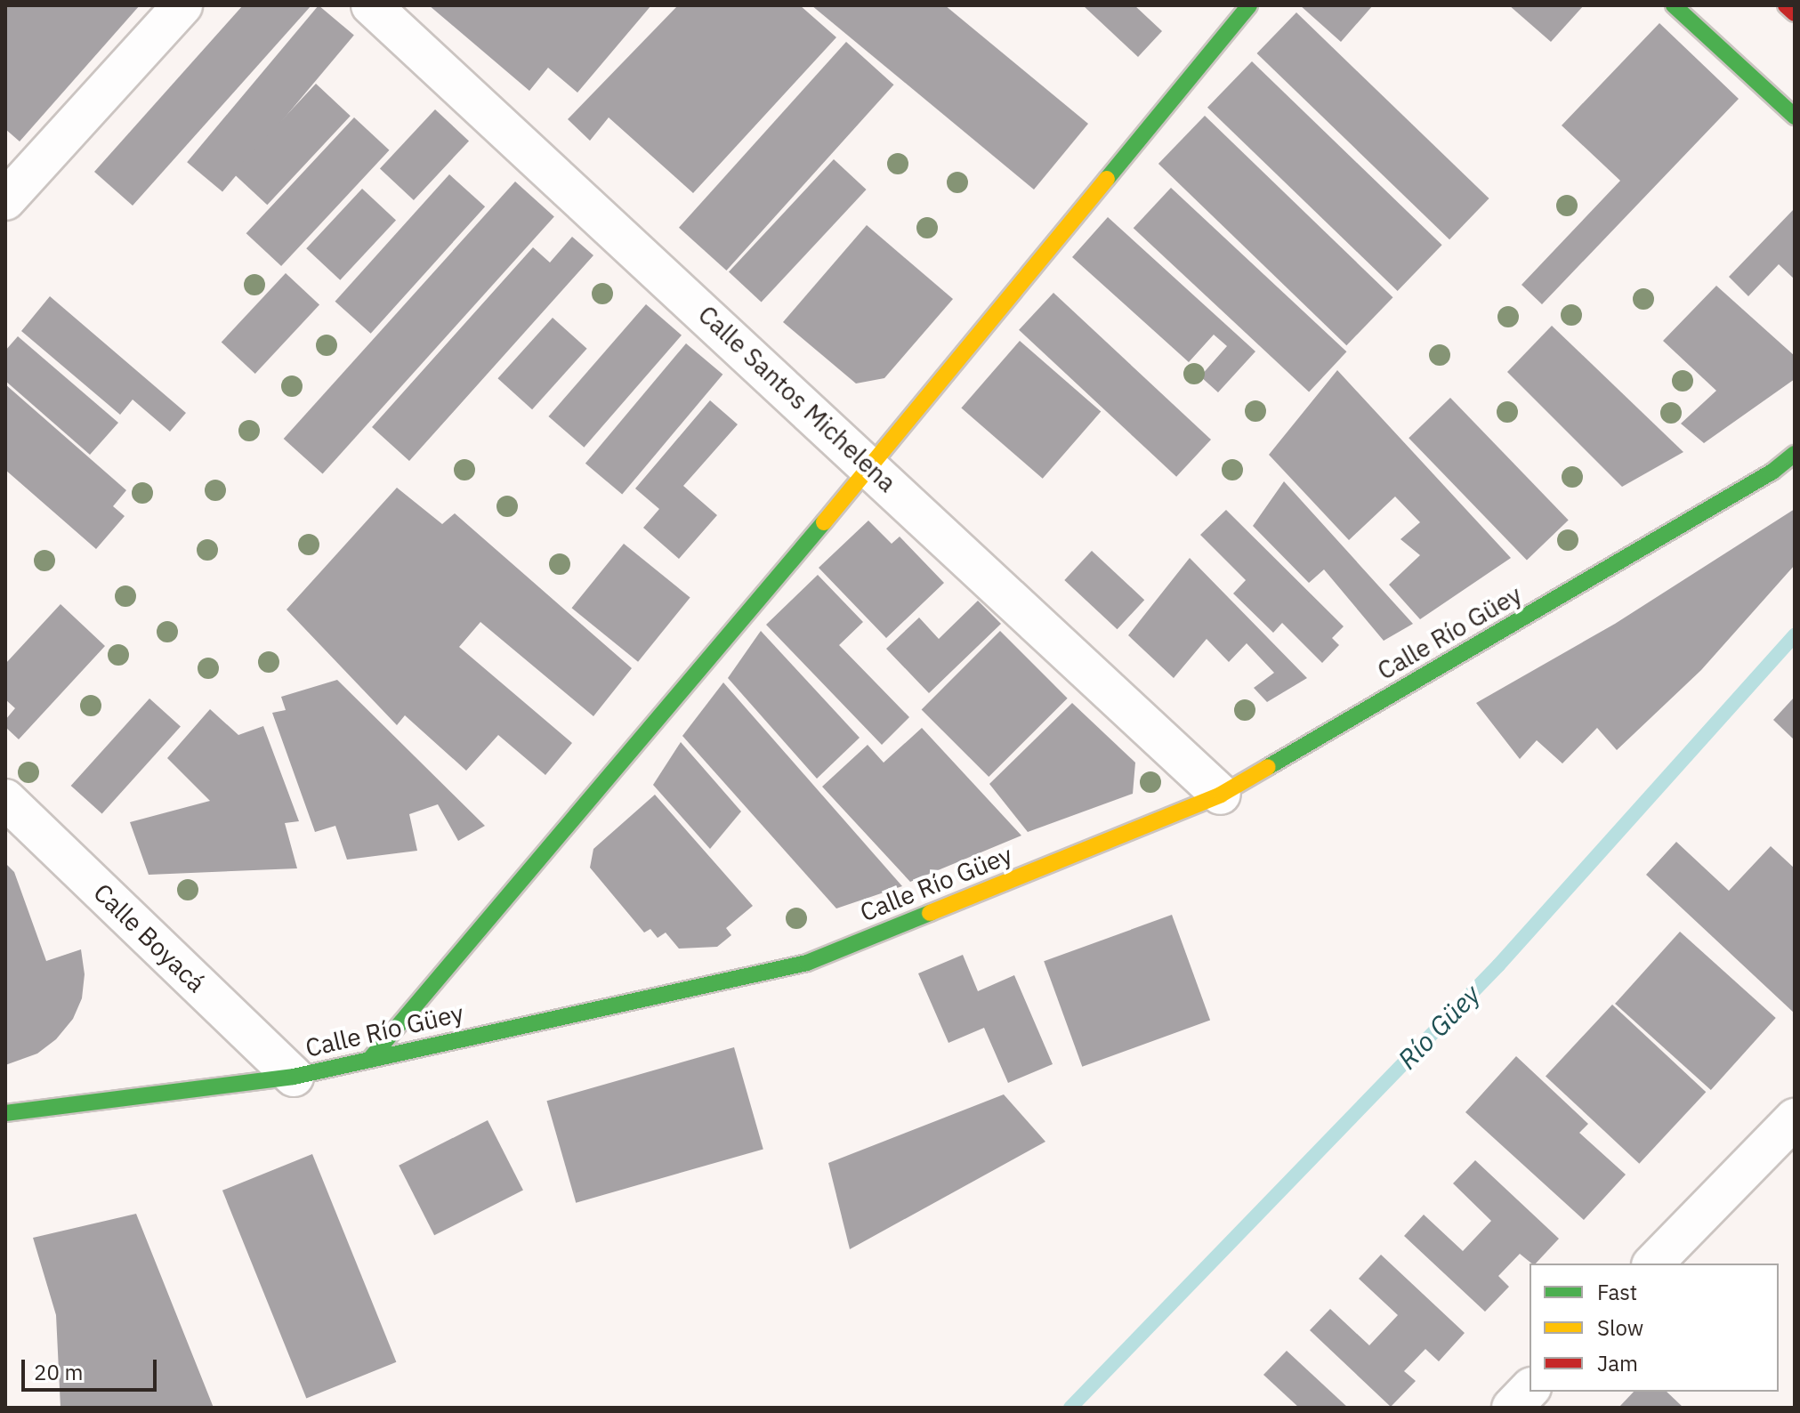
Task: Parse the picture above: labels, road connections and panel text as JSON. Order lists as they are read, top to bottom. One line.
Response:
{"streets":{"street":["Calle Santos Michelena","Calle Río Güey","Calle Boyacá"]},"crossings":[["Calle Santos Michelena","Calle Río Güey"],["Calle Río Güey","Calle Boyacá"]],"water":["Río Güey"],"legend":["Fast","Slow","Jam"],"scale_bar":"20 m"}
